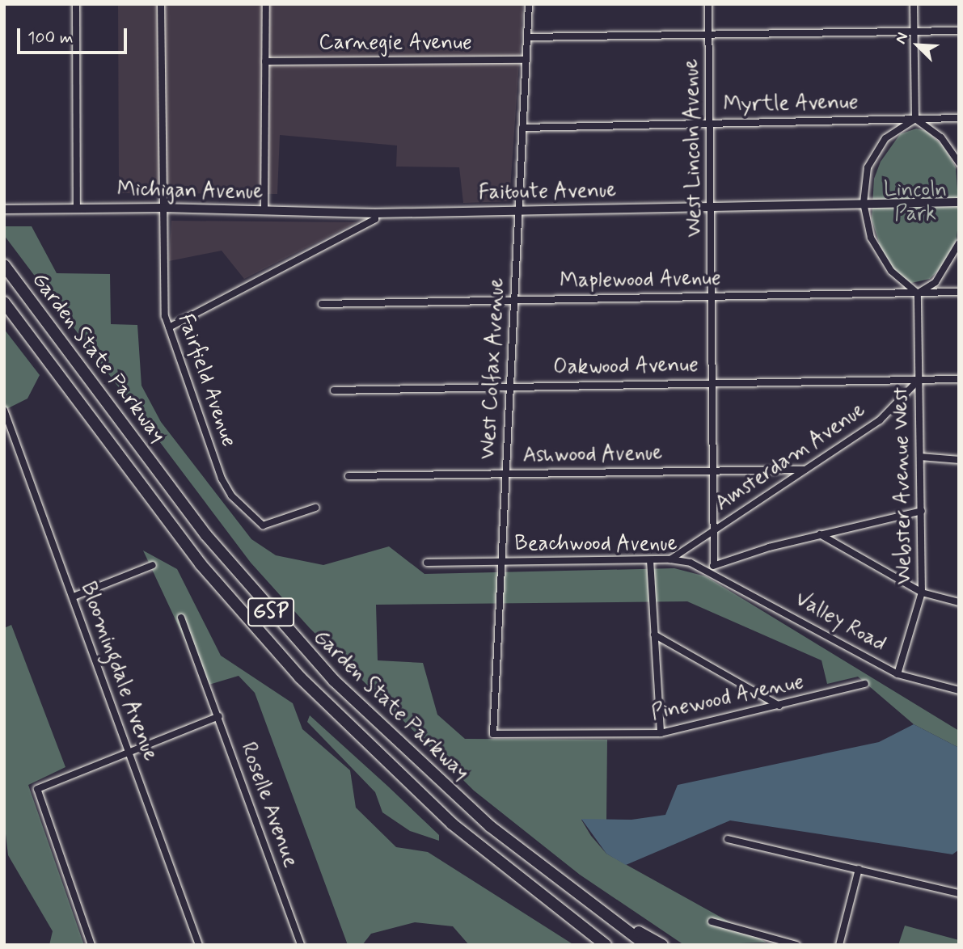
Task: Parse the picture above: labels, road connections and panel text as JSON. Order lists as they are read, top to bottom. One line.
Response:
{"streets":{"highway":["Garden State Parkway","GSP"],"street":["Carnegie Avenue","Myrtle Avenue","West Lincoln Avenue","Michigan Avenue","Faitoute Avenue","Maplewood Avenue","Oakwood Avenue","West Colfax Avenue","Fairfield Avenue","Ashwood Avenue","Amsterdam Avenue","Webster Avenue West","Beachwood Avenue","Valley Road","Bloomingdale Avenue","Pinewood Avenue","Roselle Avenue"]},"crossings":[["Carnegie Avenue","West Colfax Avenue"],["Myrtle Avenue","West Lincoln Avenue"],["Myrtle Avenue","West Colfax Avenue"],["West Lincoln Avenue","Faitoute Avenue"],["West Lincoln Avenue","Maplewood Avenue"],["West Lincoln Avenue","Oakwood Avenue"],["West Lincoln Avenue","Ashwood Avenue"],["West Lincoln Avenue","Amsterdam Avenue"],["Michigan Avenue","Faitoute Avenue"],["Michigan Avenue","Fairfield Avenue"],["Faitoute Avenue","West Colfax Avenue"],["Maplewood Avenue","West Colfax Avenue"],["Maplewood Avenue","Webster Avenue West"],["Oakwood Avenue","West Colfax Avenue"],["Oakwood Avenue","Amsterdam Avenue"],["Oakwood Avenue","Webster Avenue West"],["West Colfax Avenue","Ashwood Avenue"],["West Colfax Avenue","Beachwood Avenue"],["West Colfax Avenue","Pinewood Avenue"],["Ashwood Avenue","Amsterdam Avenue"],["Amsterdam Avenue","Webster Avenue West"],["Amsterdam Avenue","Beachwood Avenue"],["Webster Avenue West","Valley Road"],["Beachwood Avenue","Valley Road"]],"parks":["Lincoln Park"],"scale_bar":"100 m","north":"top left"}
